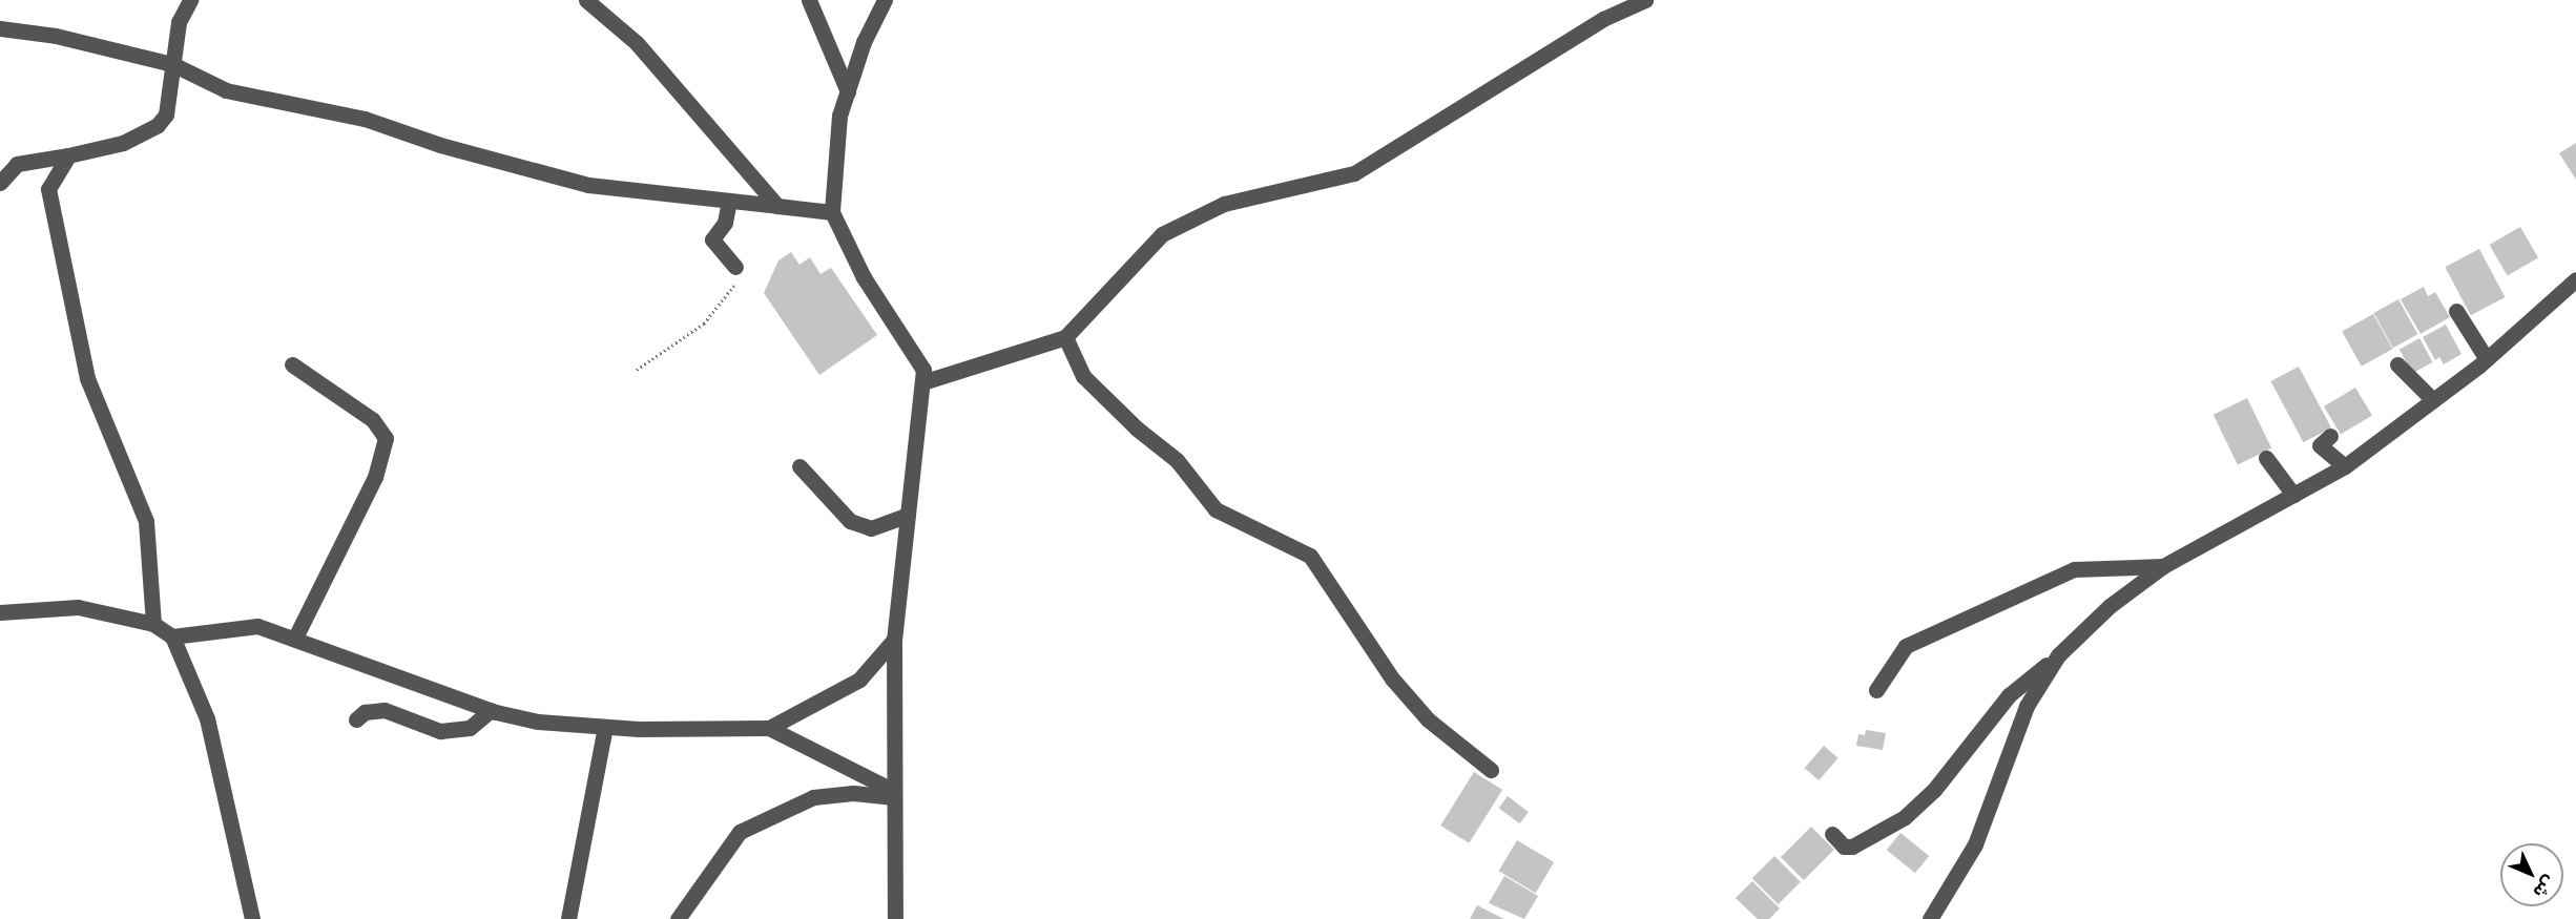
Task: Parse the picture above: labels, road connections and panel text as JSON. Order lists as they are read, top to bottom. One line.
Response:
{"north":"bottom right"}
